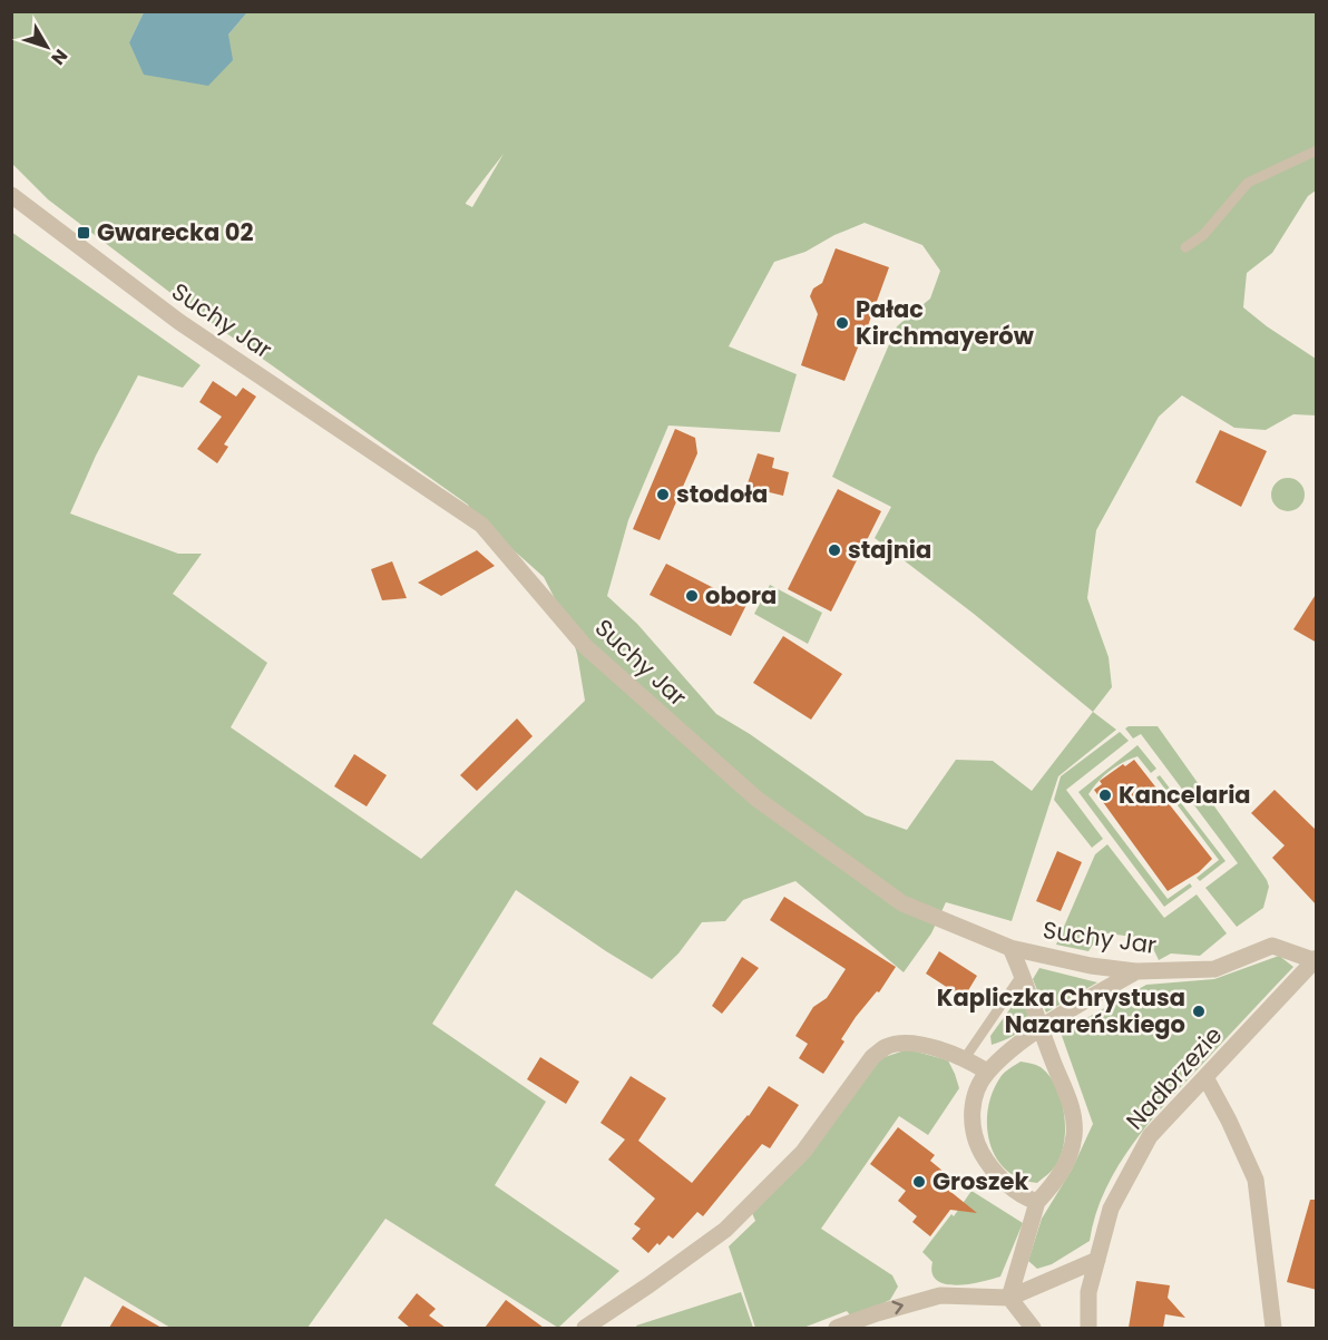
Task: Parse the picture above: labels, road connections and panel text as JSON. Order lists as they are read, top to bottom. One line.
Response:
{"streets":{"street":["Suchy Jar","Nadbrzezie"]},"crossings":[["Suchy Jar","Nadbrzezie"]],"places":{"transit":["Gwarecka 02"],"other":["Pałac Kirchmayerów","stodoła","stajnia","obora","Kancelaria","Kapliczka Chrystusa Nazareńskiego","Groszek"]},"north":"bottom right"}
